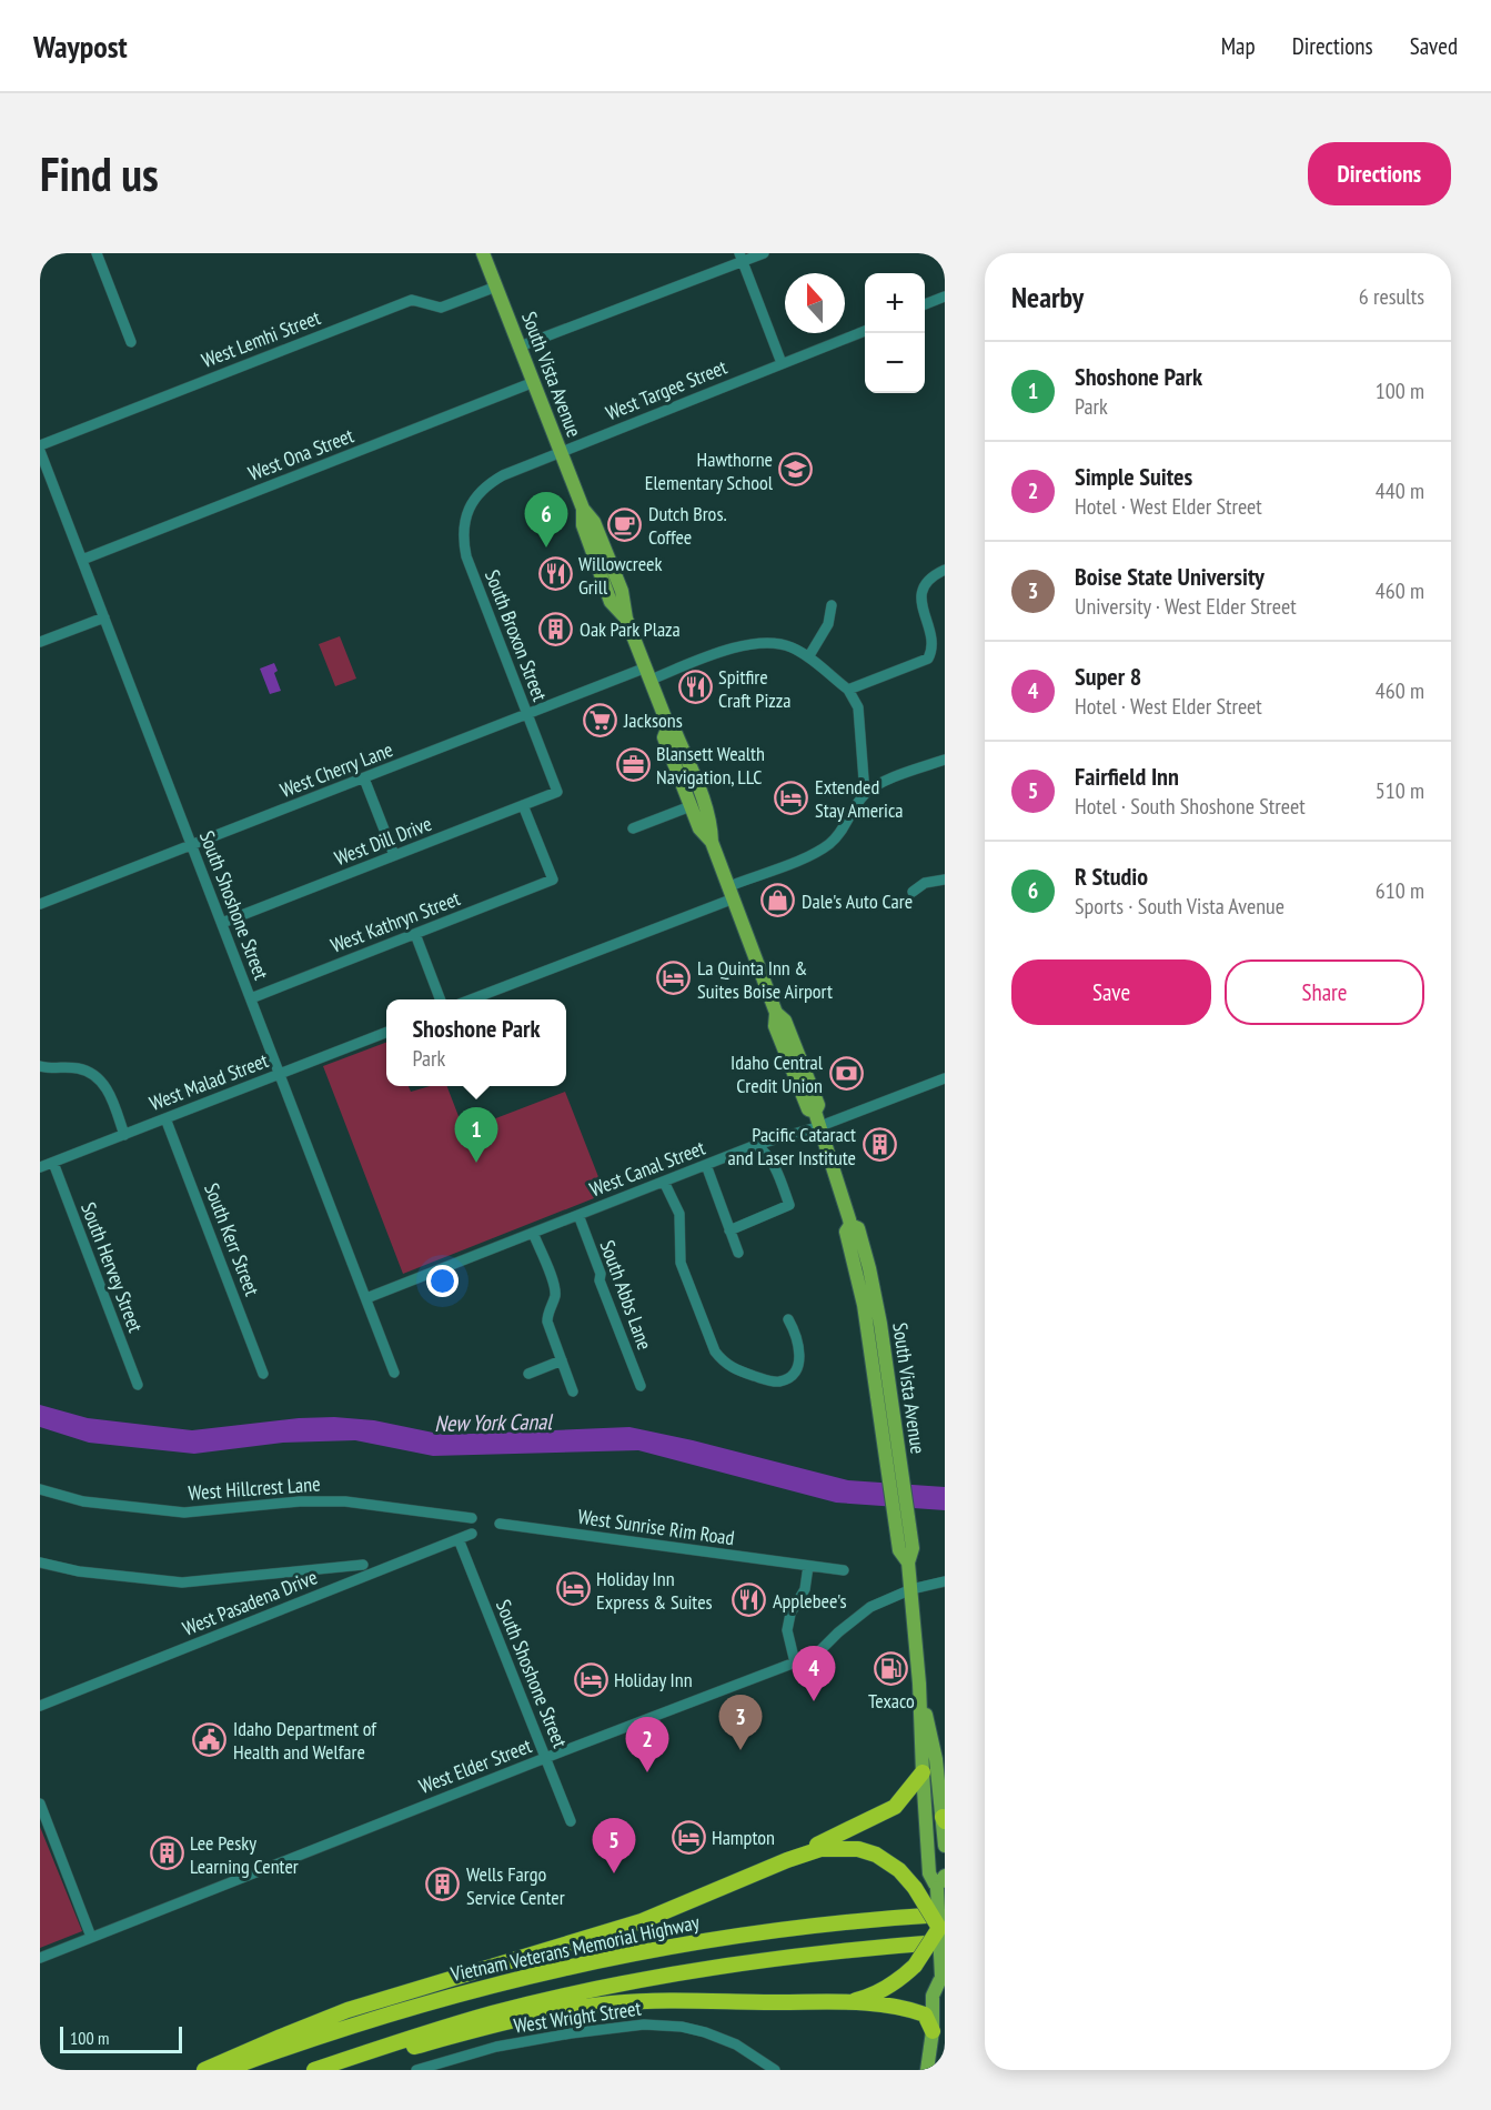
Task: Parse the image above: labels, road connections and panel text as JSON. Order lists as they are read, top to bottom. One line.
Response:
{"streets":{"highway":["Vietnam Veterans Memorial Highway"],"main road":["South Vista Avenue"],"street":["West Lemhi Street","West Targee Street","West Ona Street","South Broxon Street","West Cherry Lane","West Dill Drive","South Shoshone Street","West Kathryn Street","West Malad Street","West Canal Street","South Kerr Street","South Hervey Street","South Abbs Lane","West Hillcrest Lane","West Sunrise Rim Road","West Pasadena Drive","West Elder Street","West Wright Street"]},"crossings":[["West Lemhi Street","South Vista Avenue"],["South Vista Avenue","West Targee Street"],["South Vista Avenue","West Ona Street"],["South Vista Avenue","West Cherry Lane"],["South Vista Avenue","West Canal Street"],["South Vista Avenue","West Elder Street"],["South Vista Avenue","Vietnam Veterans Memorial Highway"],["West Targee Street","South Broxon Street"],["West Ona Street","South Shoshone Street"],["South Broxon Street","West Cherry Lane"],["South Broxon Street","West Dill Drive"],["West Cherry Lane","South Shoshone Street"],["West Dill Drive","South Shoshone Street"],["West Dill Drive","West Kathryn Street"],["South Shoshone Street","West Kathryn Street"],["South Shoshone Street","West Malad Street"],["South Shoshone Street","West Canal Street"],["South Shoshone Street","West Pasadena Drive"],["South Shoshone Street","West Elder Street"],["West Malad Street","South Kerr Street"],["West Malad Street","South Hervey Street"],["West Canal Street","South Abbs Lane"]],"water":["New York Canal"],"places":{"school or university":["Hawthorne Elementary School"],"cafe":["Dutch Bros. Coffee"],"restaurant":["Willowcreek Grill","Spitfire Craft Pizza","Applebee's"],"building":["Oak Park Plaza","Pacific Cataract and Laser Institute","Lee Pesky Learning Center","Wells Fargo Service Center"],"supermarket":["Jacksons"],"office":["Blansett Wealth Navigation, LLC"],"hotel":["Extended Stay America","La Quinta Inn & Suites Boise Airport","Holiday Inn Express & Suites","Holiday Inn","Hampton"],"shop":["Dale's Auto Care"],"bank":["Idaho Central Credit Union"],"fuel station":["Texaco"],"public building":["Idaho Department of Health and Welfare"]},"scale_bar":"100 m","north":"top","page":{"header":"Waypost","nav":["Map","Directions","Saved"],"buttons":["Directions",["Save","Share"]],"title":"Find us","heading":["Nearby","6 results"],"map_buttons":["+","−"],"list":[{"mark":"1","name":"Shoshone Park","note":"Park","value":"100 m"},{"mark":"2","name":"Simple Suites","note":"Hotel · West Elder Street","value":"440 m"},{"mark":"3","name":"Boise State University","note":"University · West Elder Street","value":"460 m"},{"mark":"4","name":"Super 8","note":"Hotel · West Elder Street","value":"460 m"},{"mark":"5","name":"Fairfield Inn","note":"Hotel · South Shoshone Street","value":"510 m"},{"mark":"6","name":"R Studio","note":"Sports · South Vista Avenue","value":"610 m"}],"pins":["6","1","4","3","2","5"],"popup":["Shoshone Park","Park"],"scale":"100 m"}}
